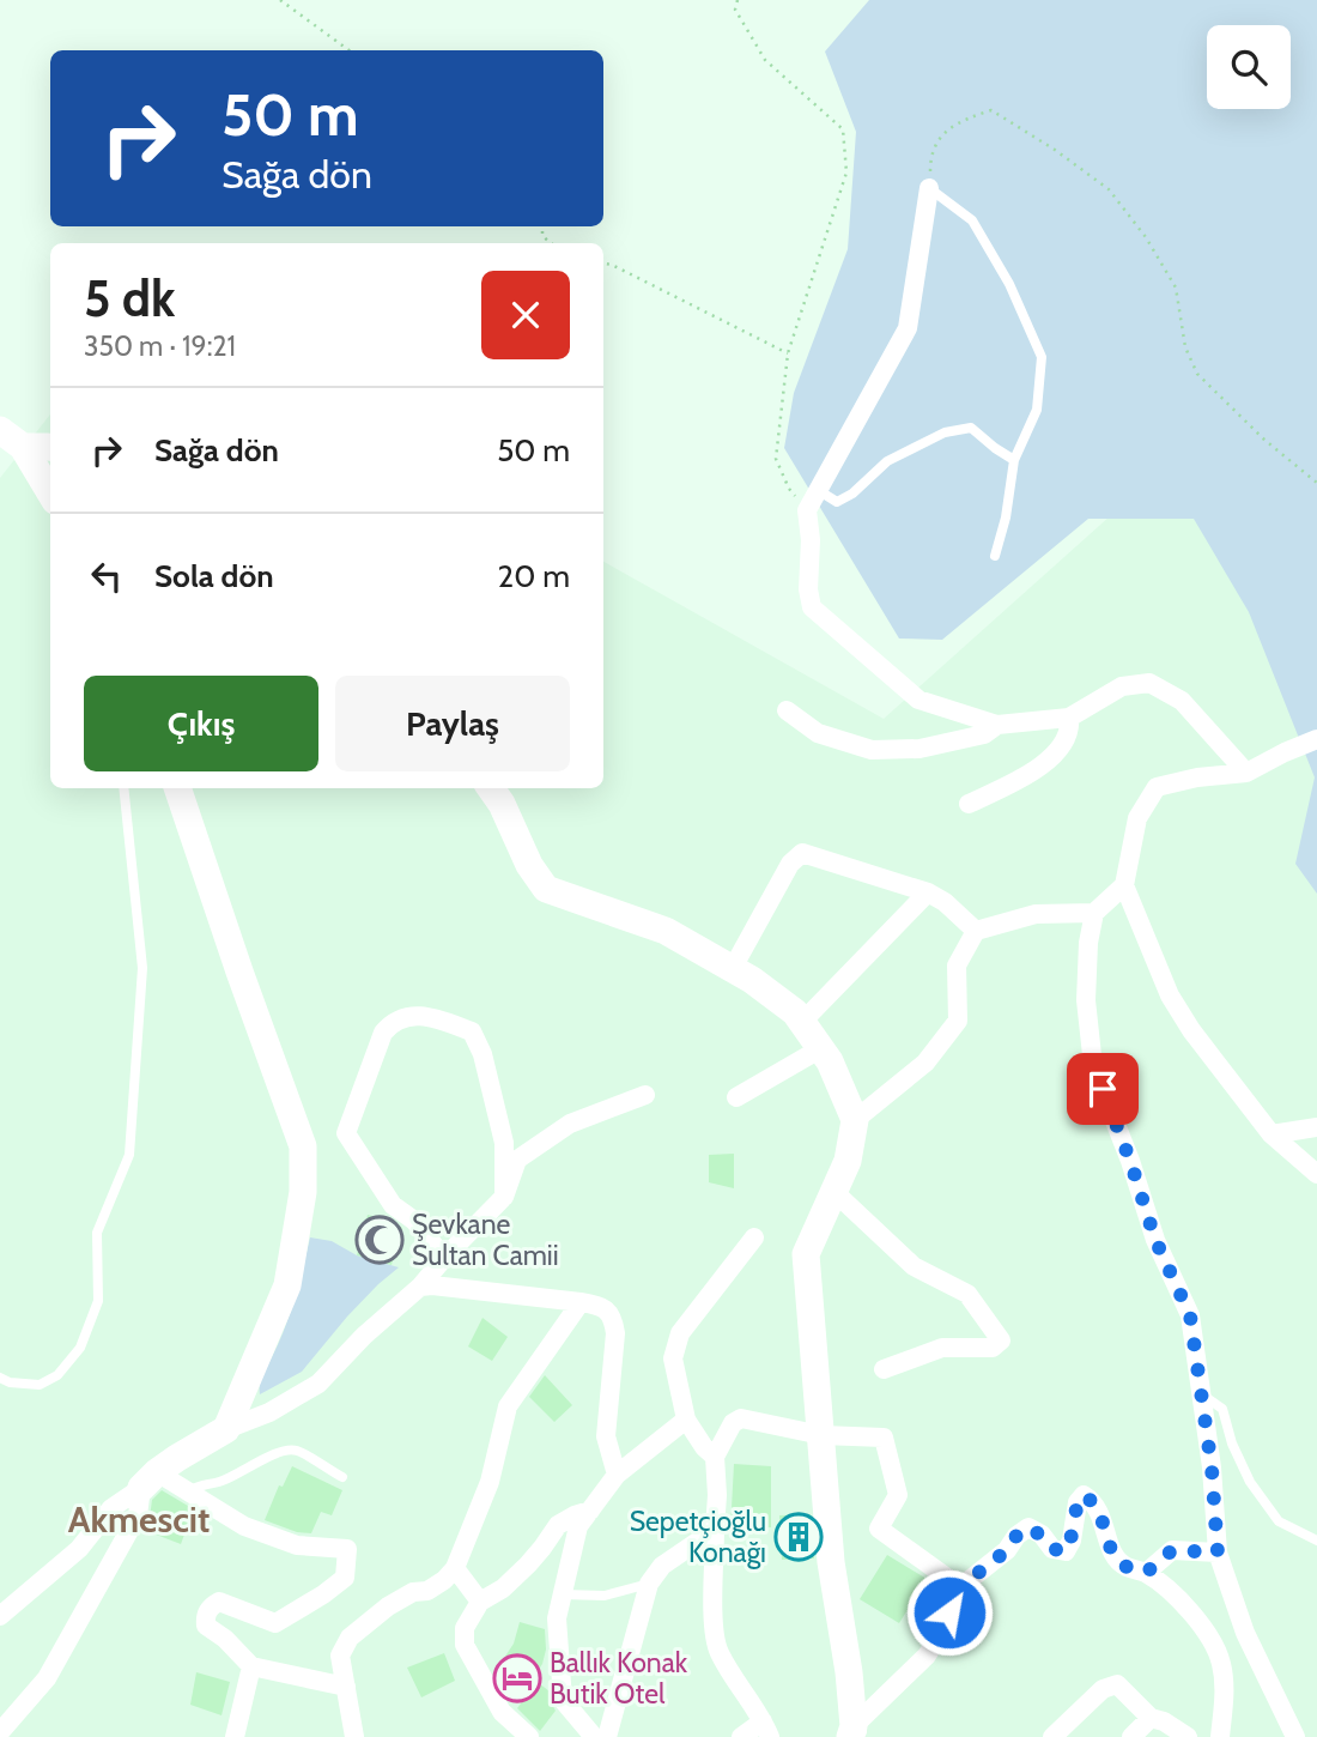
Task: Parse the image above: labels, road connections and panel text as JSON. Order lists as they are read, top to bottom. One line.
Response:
{"districts":["Akmescit"],"places":{"mosque":["Şevkane Sultan Camii"],"building":["Sepetçioğlu Konağı"],"hotel":["Ballık Konak Butik Otel"]},"page":{"turn":["50 m","Sağa dön"],"heading":["5 dk","350 m · 19:21"],"list":[{"name":"Sağa dön","value":"50 m"},{"name":"Sola dön","value":"20 m"}],"buttons":["Çıkış","Paylaş"]}}
